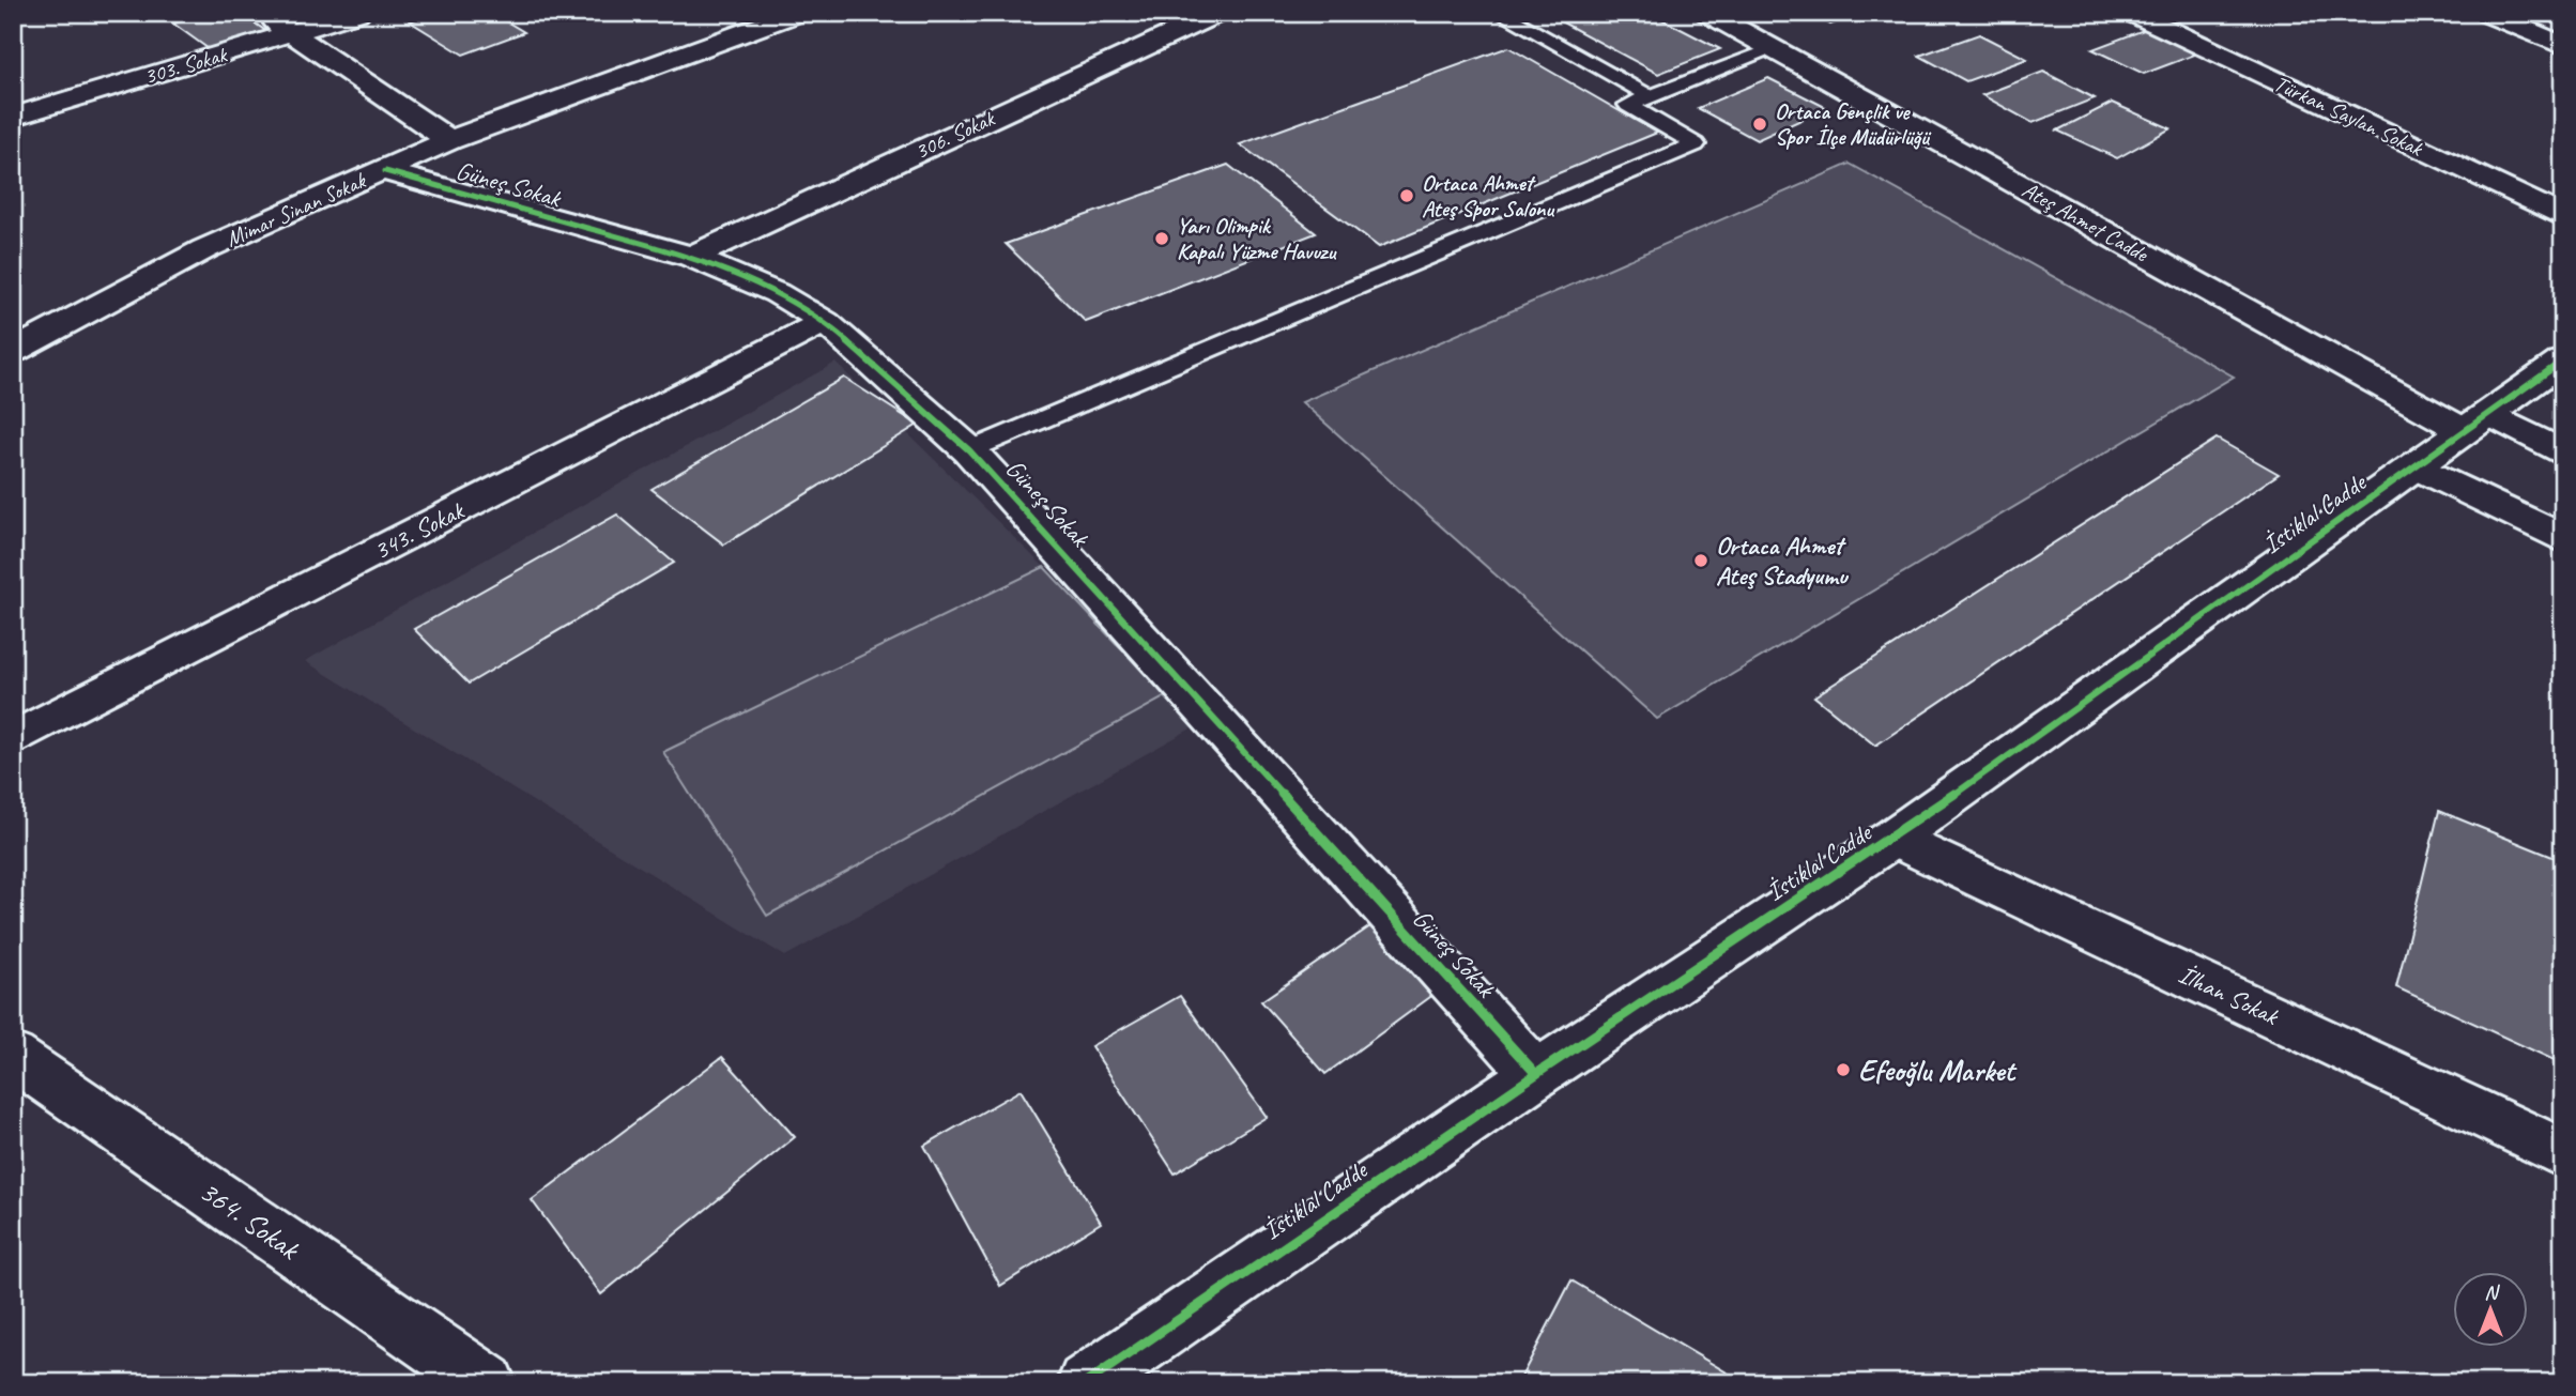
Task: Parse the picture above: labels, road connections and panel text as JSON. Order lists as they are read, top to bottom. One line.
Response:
{"streets":{"street":["303. Sokak","Türkan Saylan Sokak","306. Sokak","Güneş Sokak","Mimar Sinan Sokak","Ateş Ahmet Cadde","İstiklal Cadde","343. Sokak","İlhan Sokak","364. Sokak"]},"crossings":[["303. Sokak","Güneş Sokak"],["306. Sokak","Güneş Sokak"],["Güneş Sokak","Mimar Sinan Sokak"],["Güneş Sokak","İstiklal Cadde"],["Güneş Sokak","343. Sokak"],["Ateş Ahmet Cadde","İstiklal Cadde"],["İstiklal Cadde","İlhan Sokak"]],"places":["Ortaca Gençlik ve Spor İlçe Müdürlüğü","Ortaca Ahmet Ateş Spor Salonu","Yarı Olimpik Kapalı Yüzme Havuzu","Ortaca Ahmet Ateş Stadyumu","Efeoğlu Market"],"north":"top"}
